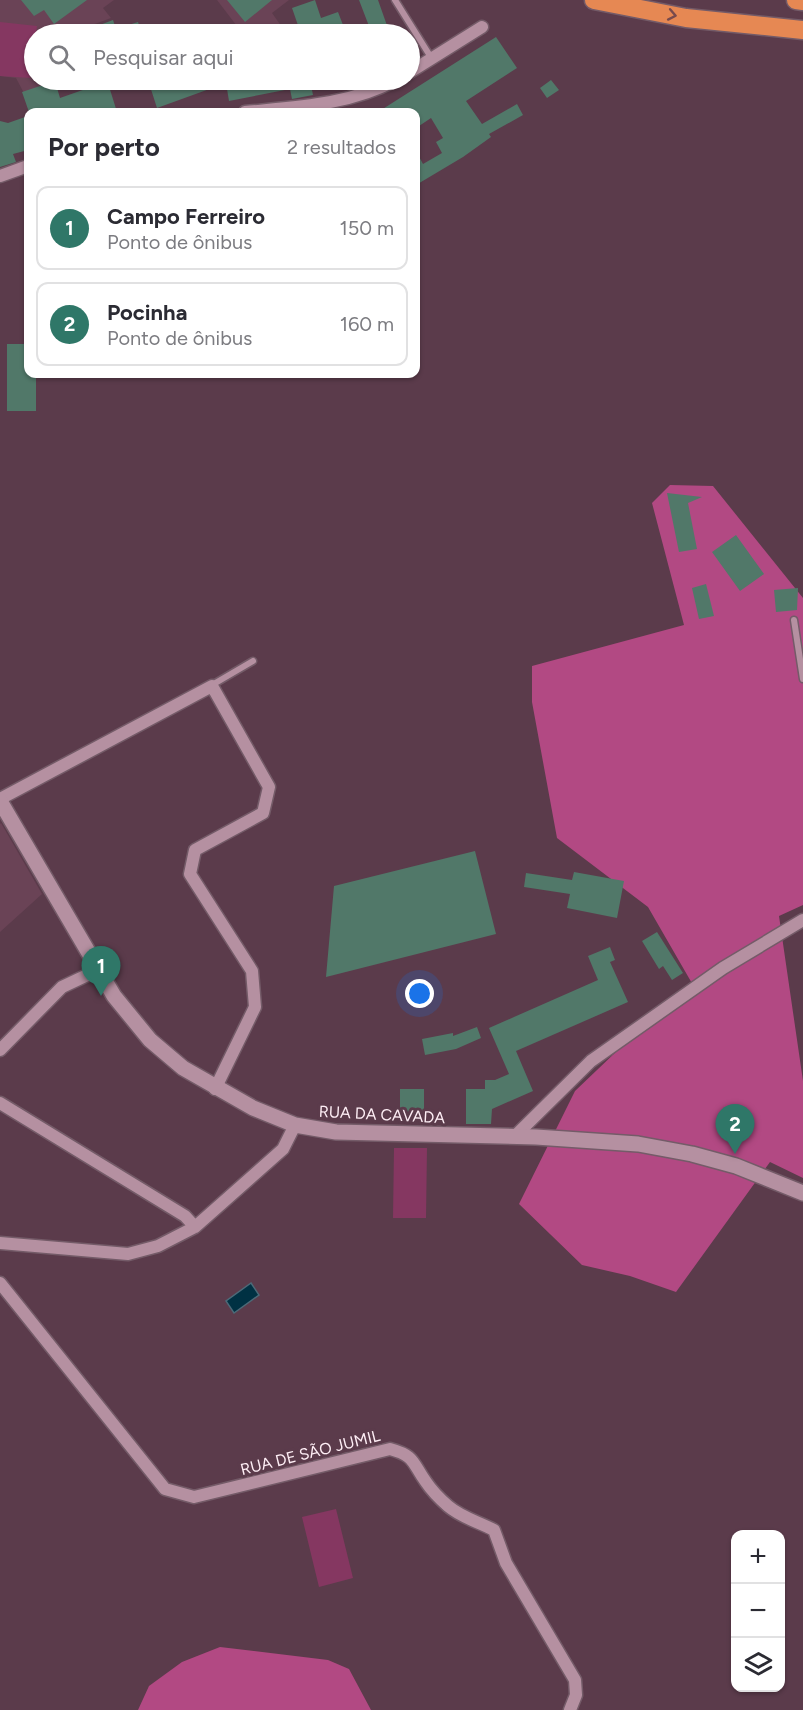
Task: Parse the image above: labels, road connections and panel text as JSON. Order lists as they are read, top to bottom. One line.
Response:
{"streets":{"street":["RUA DA CAVADA","RUA DE SÃO JUMIL"]},"page":{"search":"Pesquisar aqui","heading":["Por perto","2 resultados"],"list":[{"mark":"1","name":"Campo Ferreiro","note":"Ponto de ônibus","value":"150 m"},{"mark":"2","name":"Pocinha","note":"Ponto de ônibus","value":"160 m"}],"pins":["1","2"],"map_buttons":["+","−"]}}
